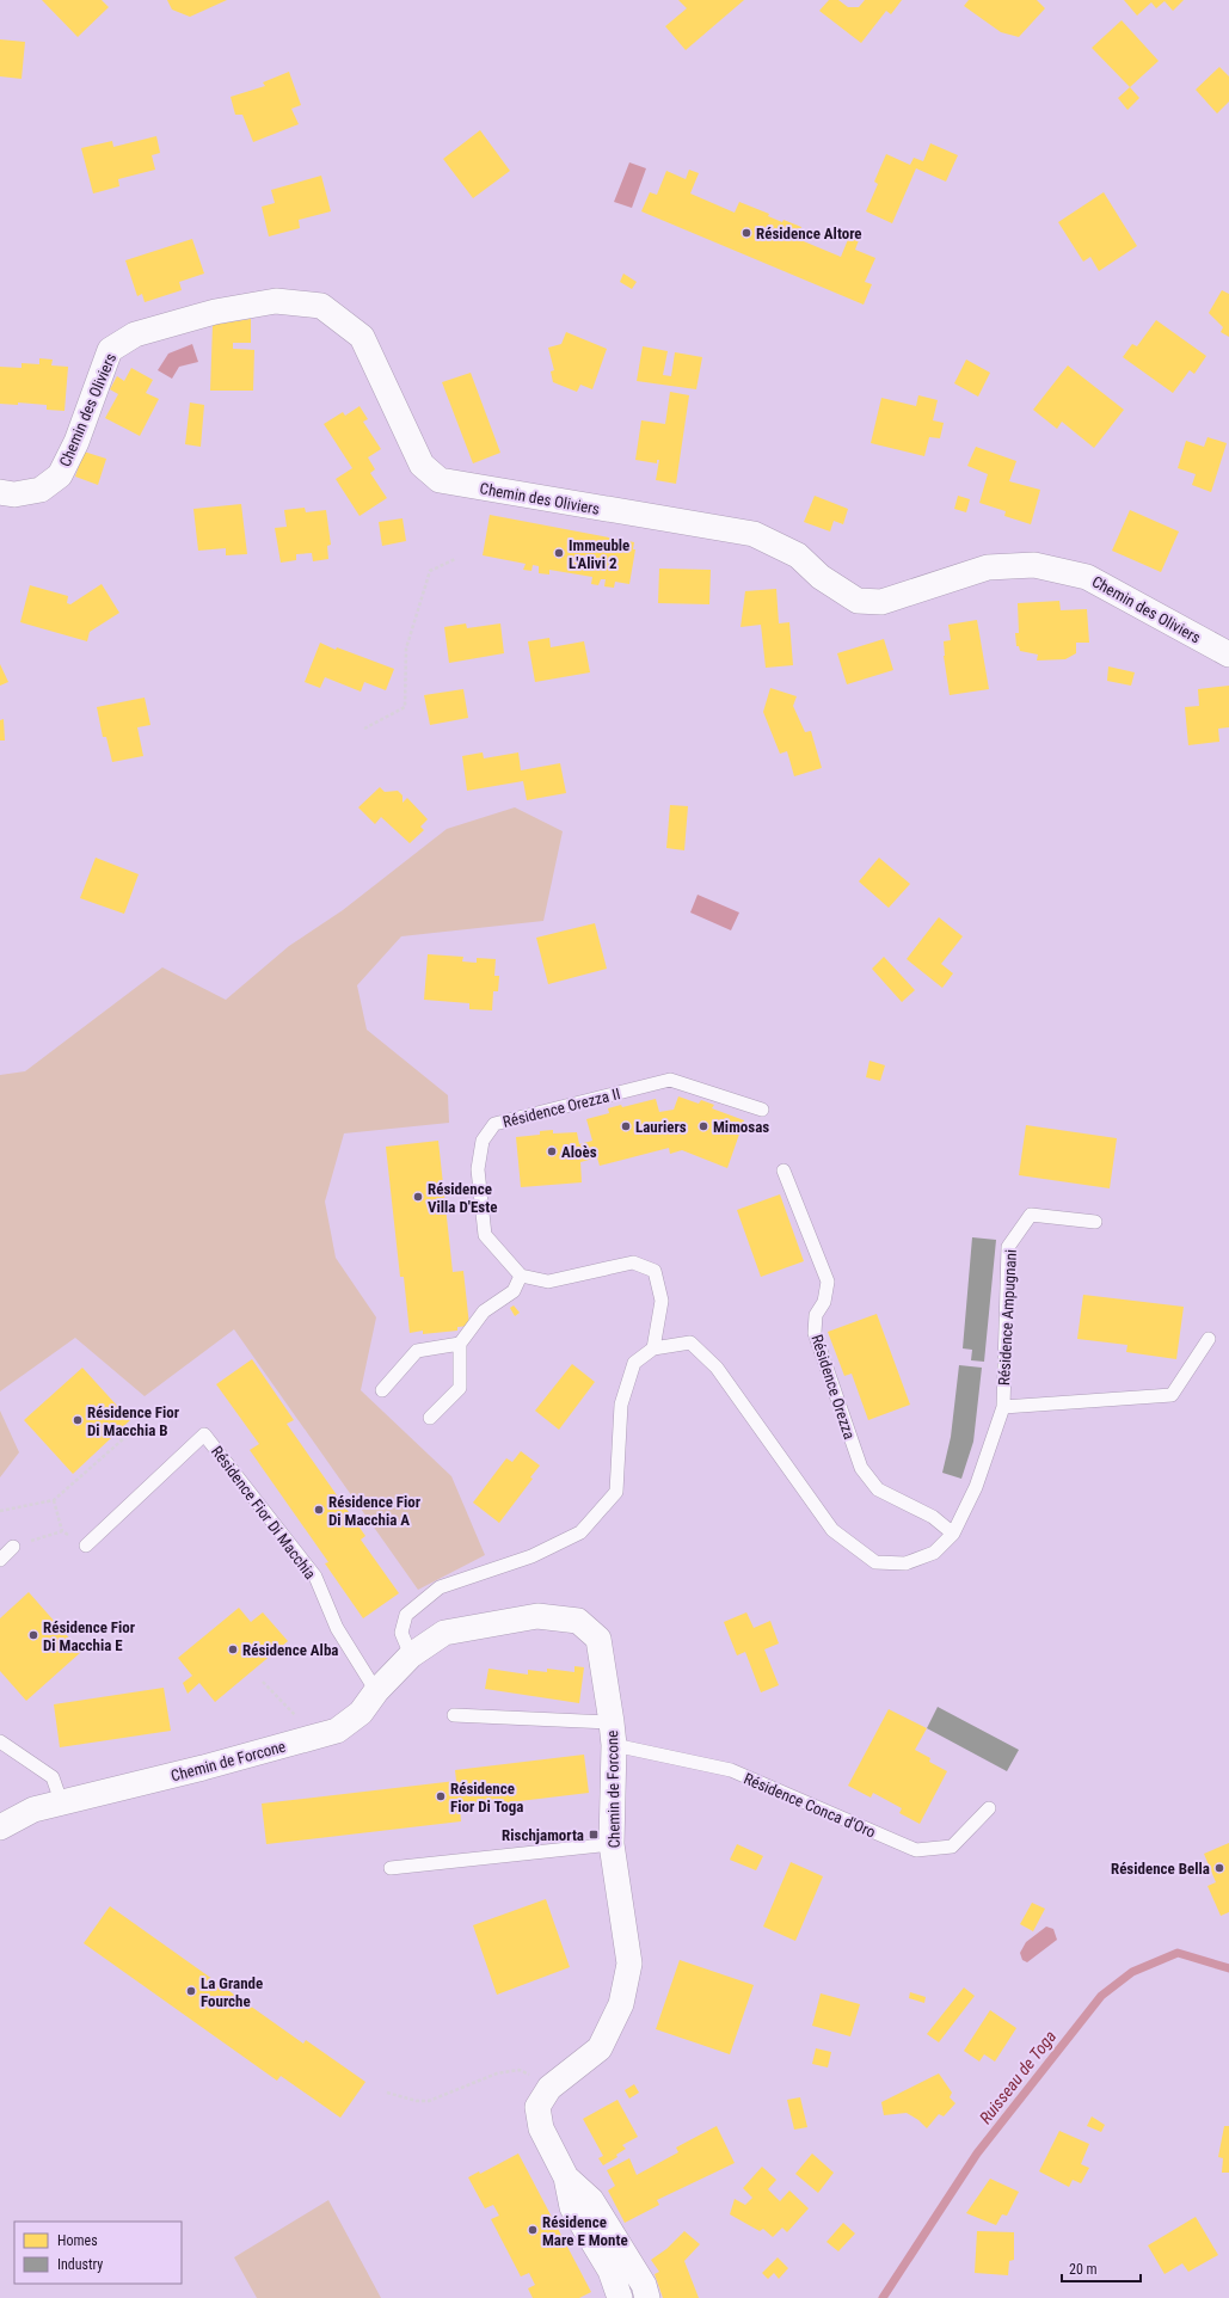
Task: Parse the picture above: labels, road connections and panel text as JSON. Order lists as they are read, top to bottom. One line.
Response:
{"streets":{"street":["Chemin des Oliviers","Chemin de Forcone"],"lane":["Résidence Orezza II","Résidence Ampugnani","Résidence Orezza","Résidence Fior Di Macchia","Résidence Conca d'Oro"]},"crossings":[["Résidence Ampugnani","Résidence Orezza"],["Résidence Fior Di Macchia","Chemin de Forcone"],["Chemin de Forcone","Résidence Conca d'Oro"]],"water":["Ruisseau de Toga"],"places":{"other":["Résidence Altore","Immeuble L'Alivi 2","Lauriers","Mimosas","Aloès","Résidence Villa D'Este","Résidence Fior Di Macchia B","Résidence Fior Di Macchia A","Résidence Fior Di Macchia E","Résidence Alba","Résidence Fior Di Toga","Résidence Bella","La Grande Fourche","Résidence Mare E Monte"],"transit":["Rischjamorta"]},"legend":["Homes","Industry"],"scale_bar":"20 m"}
